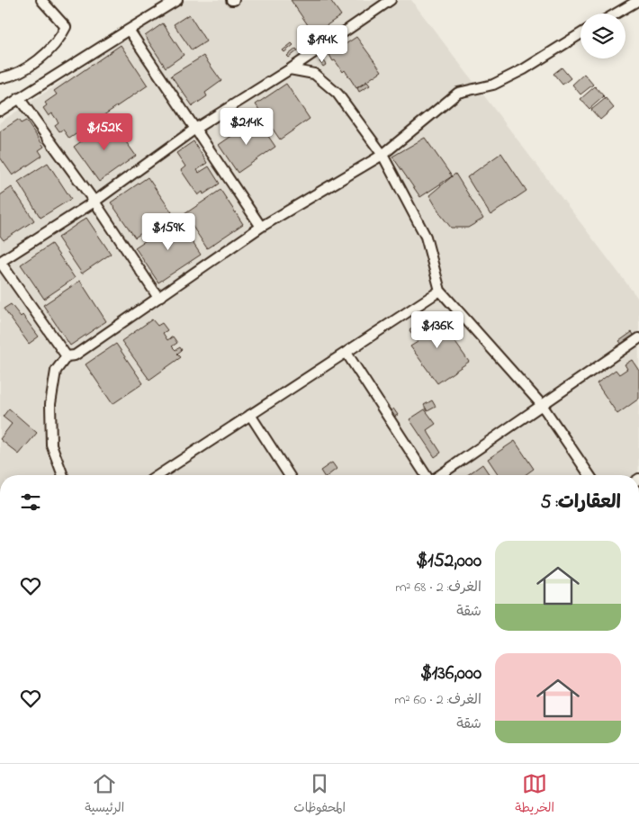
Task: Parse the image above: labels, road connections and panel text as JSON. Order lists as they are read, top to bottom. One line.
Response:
{"page":{"price":["$194K","$214K","$152K","$159K","$136K"],"heading":"العقارات: 5","list":[{"name":"$152,000","note":"الغرف: 2 · 68 m² · شقة"},{"name":"$136,000","note":"الغرف: 2 · 60 m² · شقة"}],"tabs":["الخريطة","المحفوظات","الرئيسية"]}}
